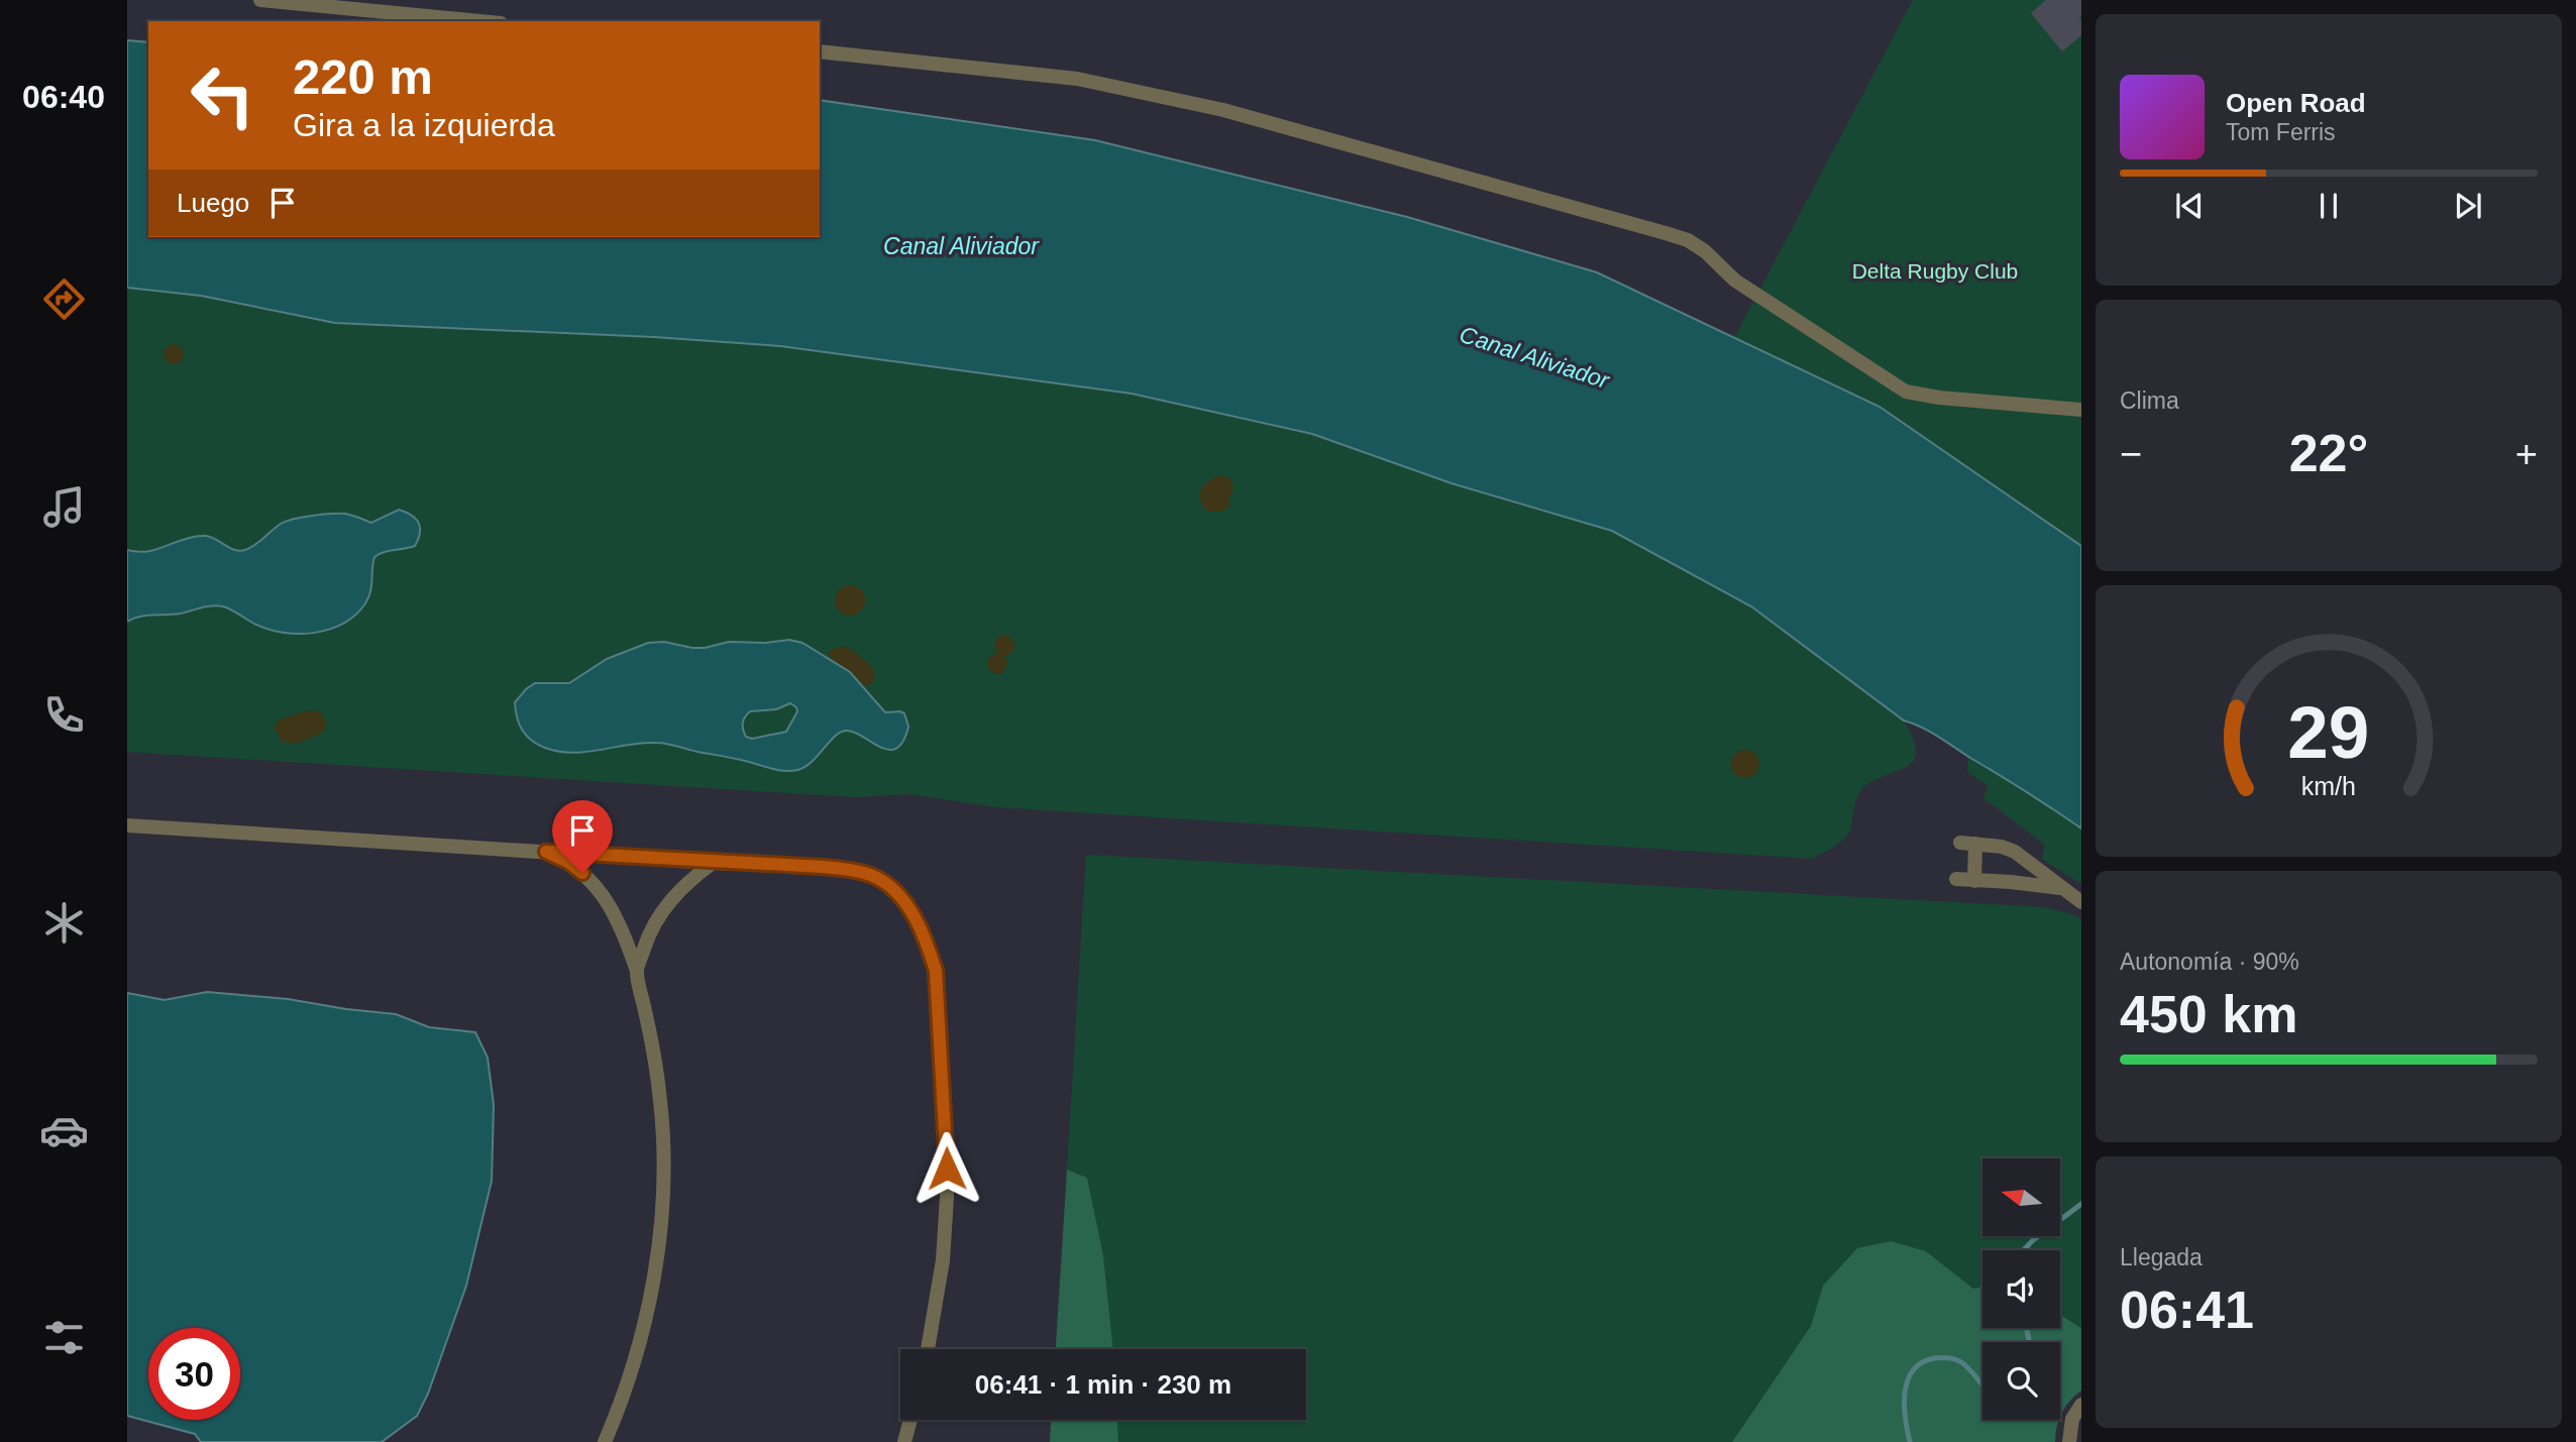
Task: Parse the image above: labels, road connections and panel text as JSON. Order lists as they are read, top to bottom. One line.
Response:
{"water":["Canal Aliviador"],"parks":["Delta Rugby Club"],"north":"left","page":{"tabs":"06:40","turn":["220 m","Gira a la izquierda"],"song":["Open Road","Tom Ferris"],"then":"Luego","tile":["Clima",["Autonomía · 90%","450 km"],["Llegada","06:41"]],"heat":["−","22°","+"],"limit":"30","trip":"06:41 · 1 min · 230 m","gauge":["29","km/h"]}}
